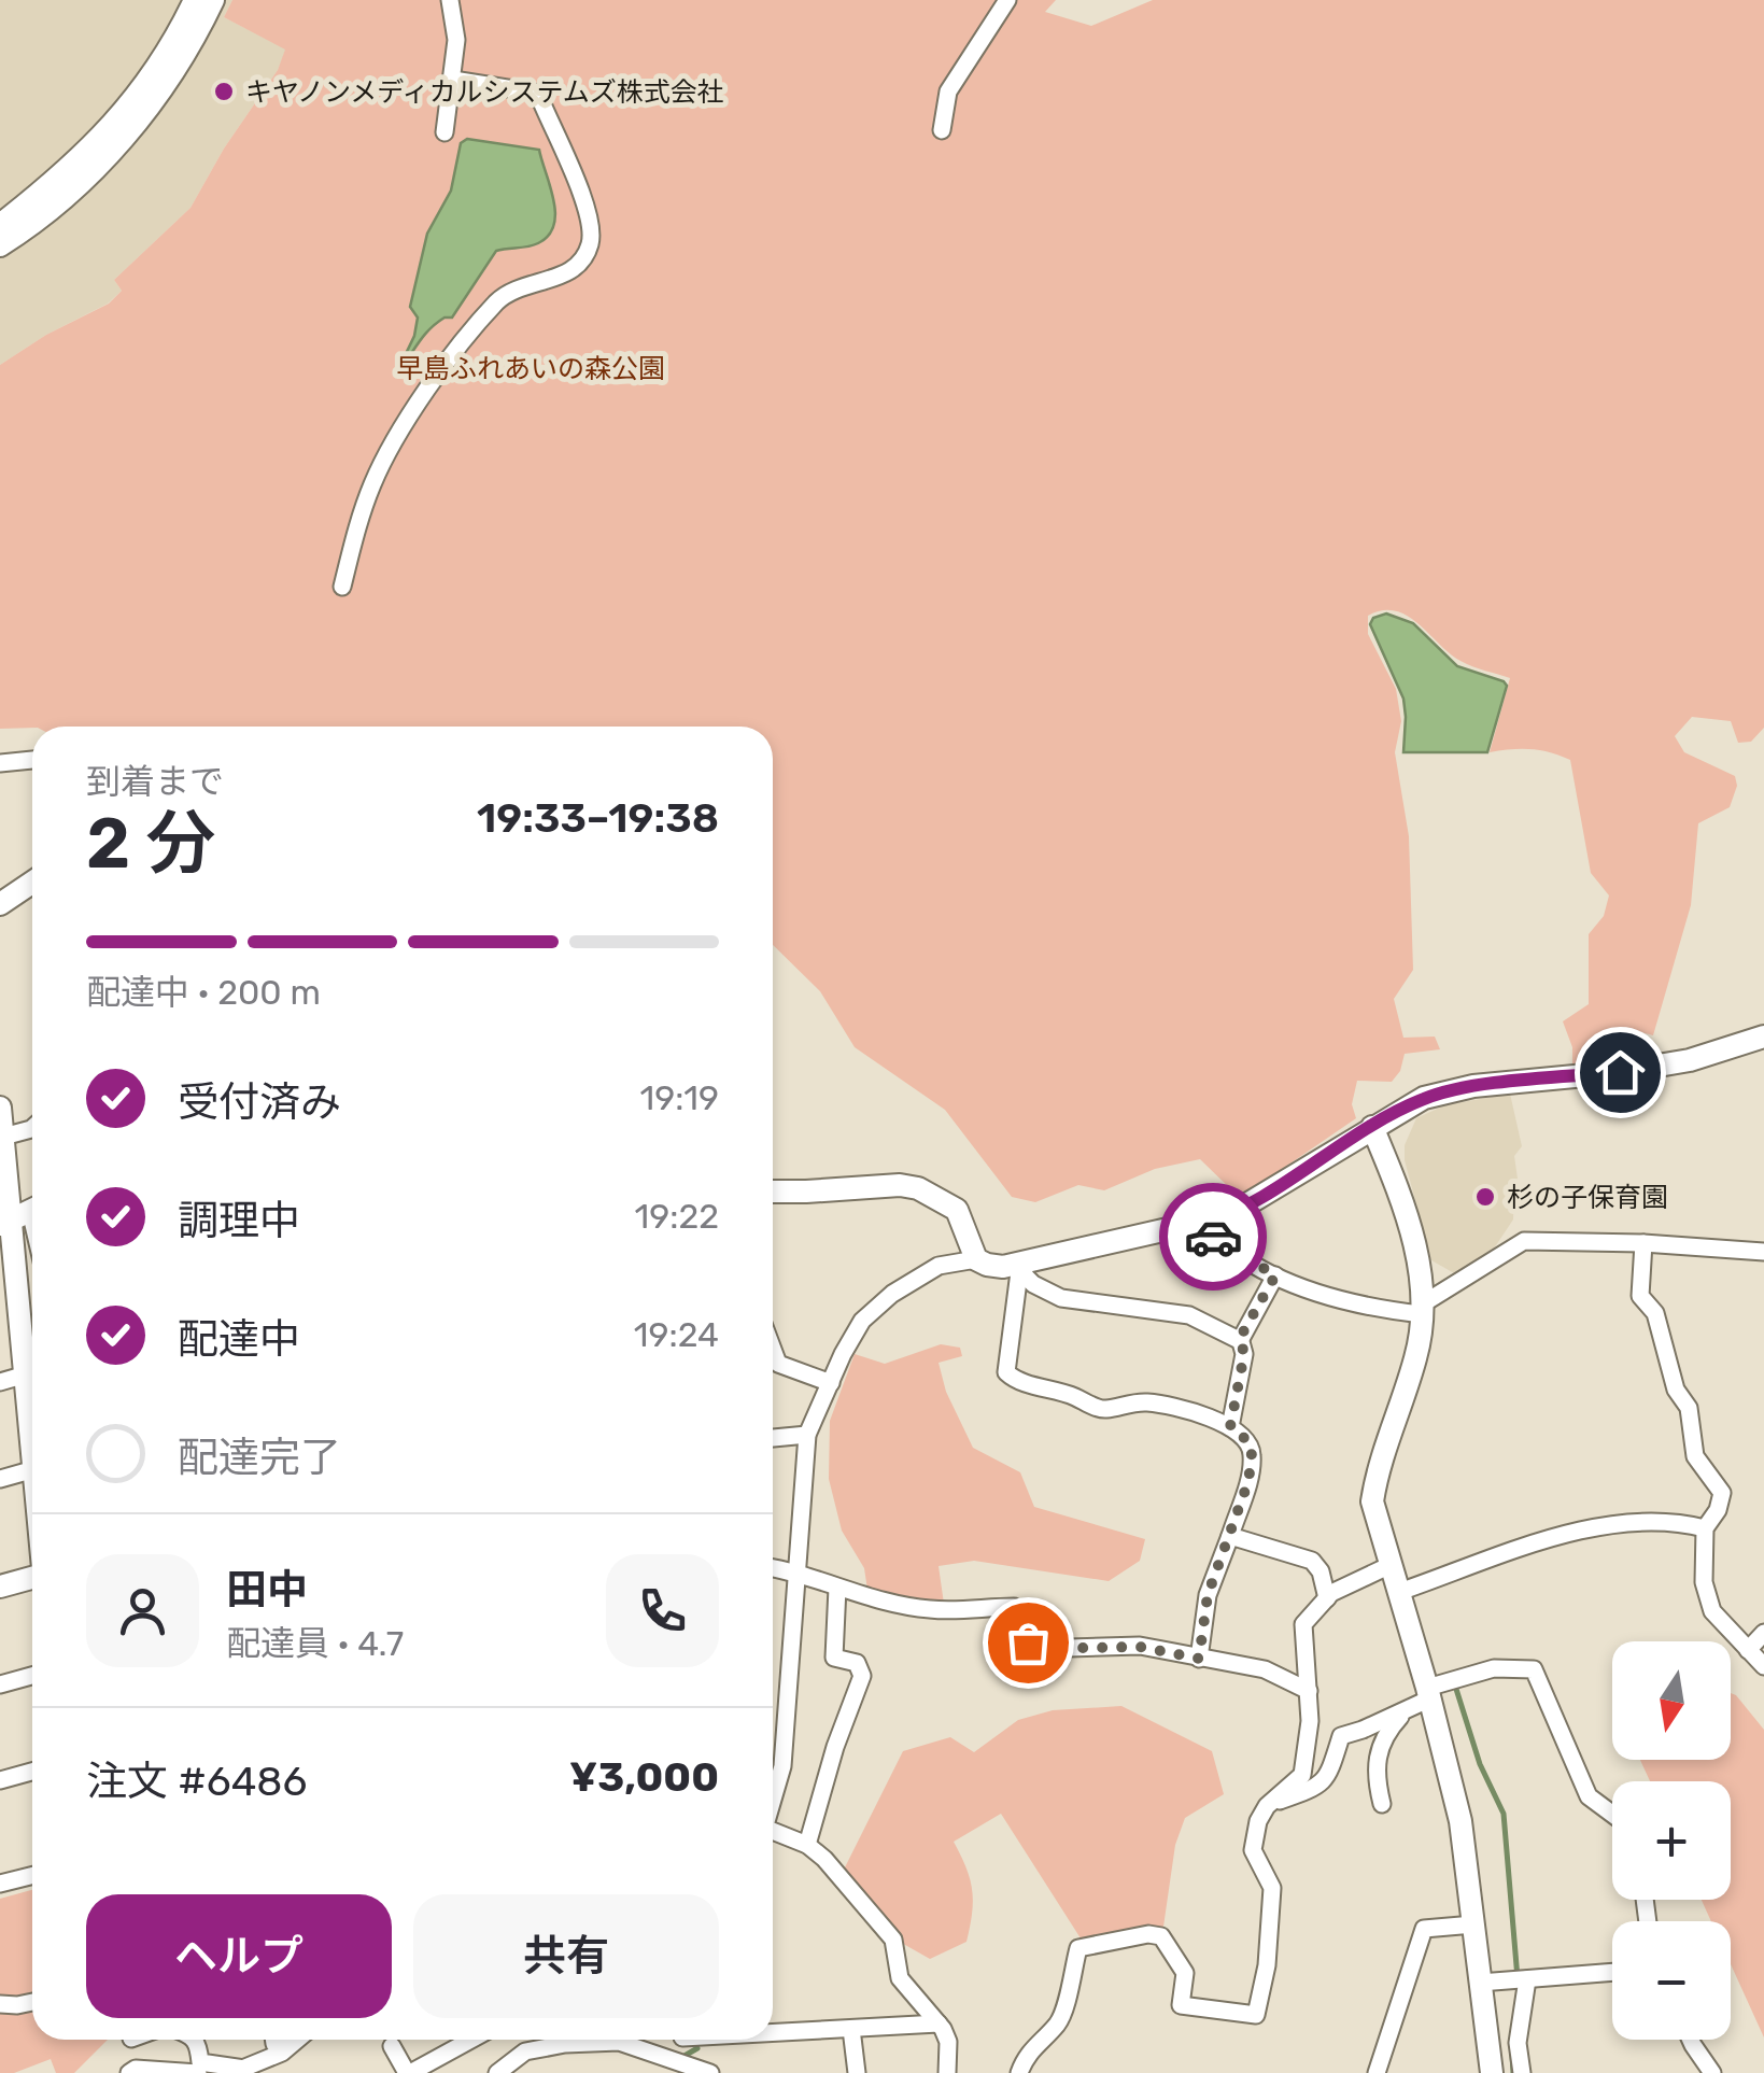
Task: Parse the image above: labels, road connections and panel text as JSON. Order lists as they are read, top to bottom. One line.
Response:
{"parks":["早島ふれあいの森公園"],"places":["キヤノンメディカルシステムズ株式会社","杉の子保育園"],"north":"bottom","page":{"heading":["2 分","到着まで","19:33–19:38"],"panel":["田中","配達員 · 4.7","注文 #6486","¥3,000"],"bar":"配達中 · 200 m","list":[["受付済み","19:19"],["調理中","19:22"],["配達中","19:24"],"配達完了"],"map_buttons":["+","−"],"buttons":["ヘルプ","共有"]}}
